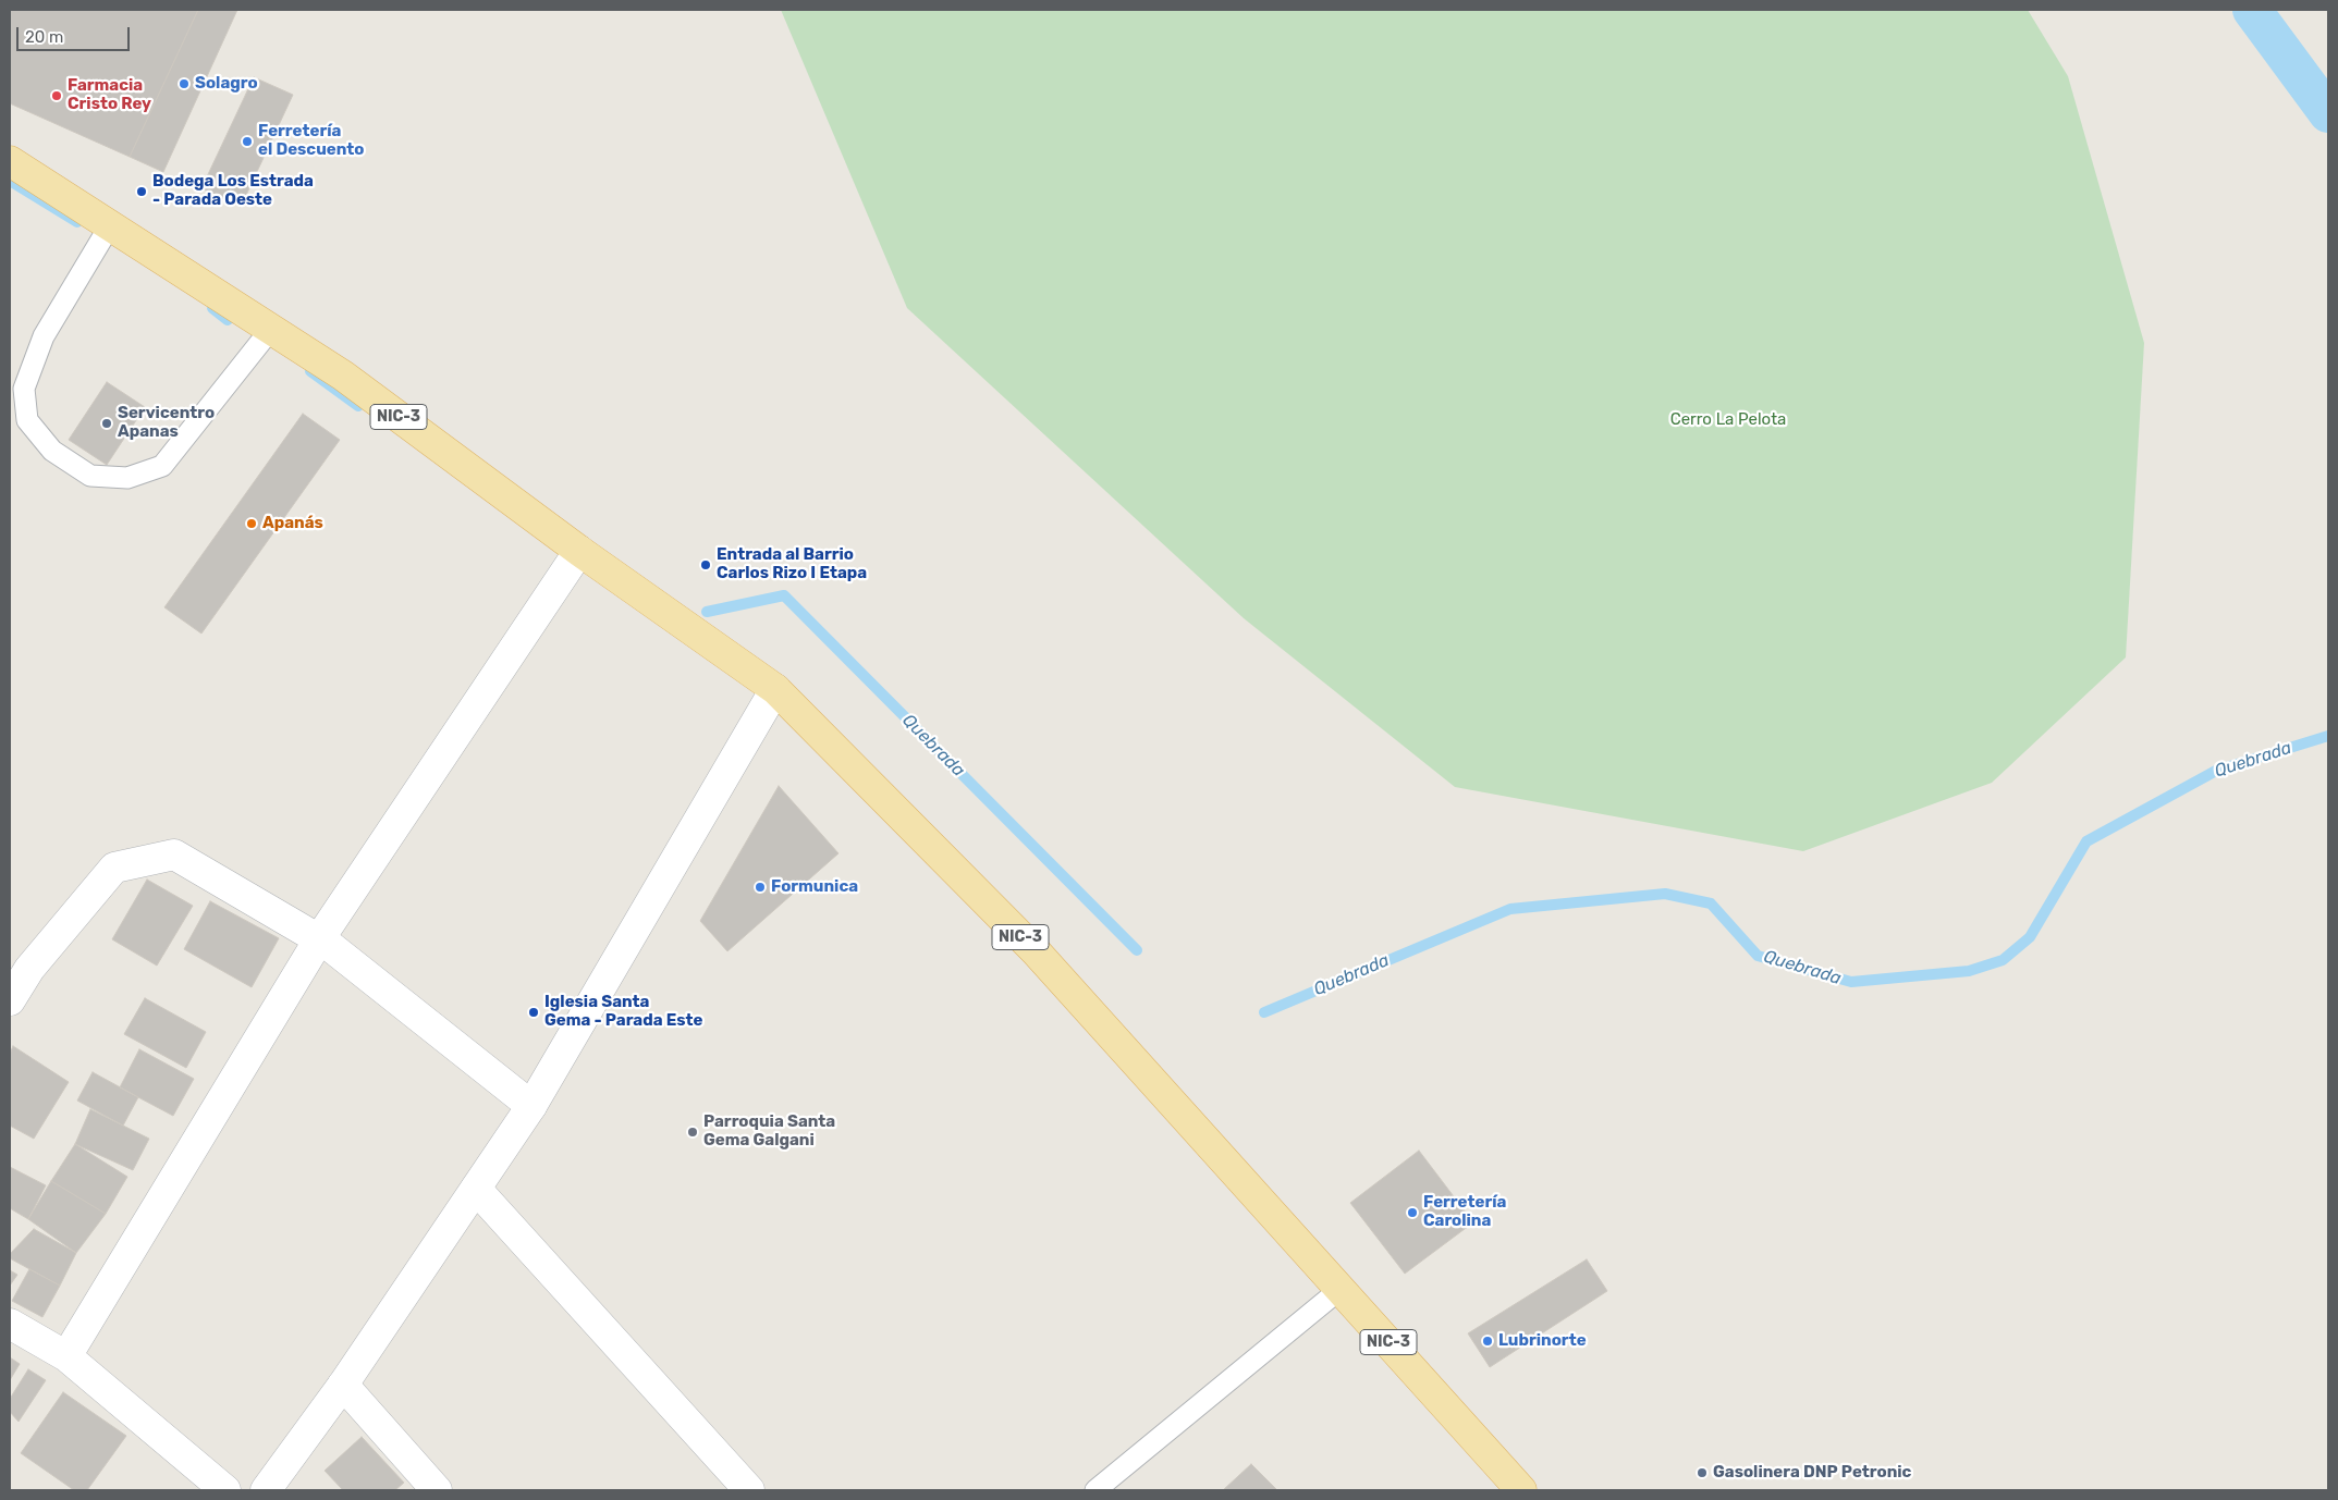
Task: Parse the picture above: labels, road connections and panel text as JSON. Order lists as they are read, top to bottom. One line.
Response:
{"streets":{"main road":["NIC-3"]},"water":["Quebrada"],"parks":["Cerro La Pelota"],"places":["Solagro","Farmacia Cristo Rey","Ferretería el Descuento","Bodega Los Estrada - Parada Oeste","Servicentro Apanas","Apanás","Entrada al Barrio Carlos Rizo I Etapa","Formunica","Iglesia Santa Gema - Parada Este","Parroquia Santa Gema Galgani","Ferretería Carolina","Lubrinorte","Gasolinera DNP Petronic"],"scale_bar":"20 m"}
